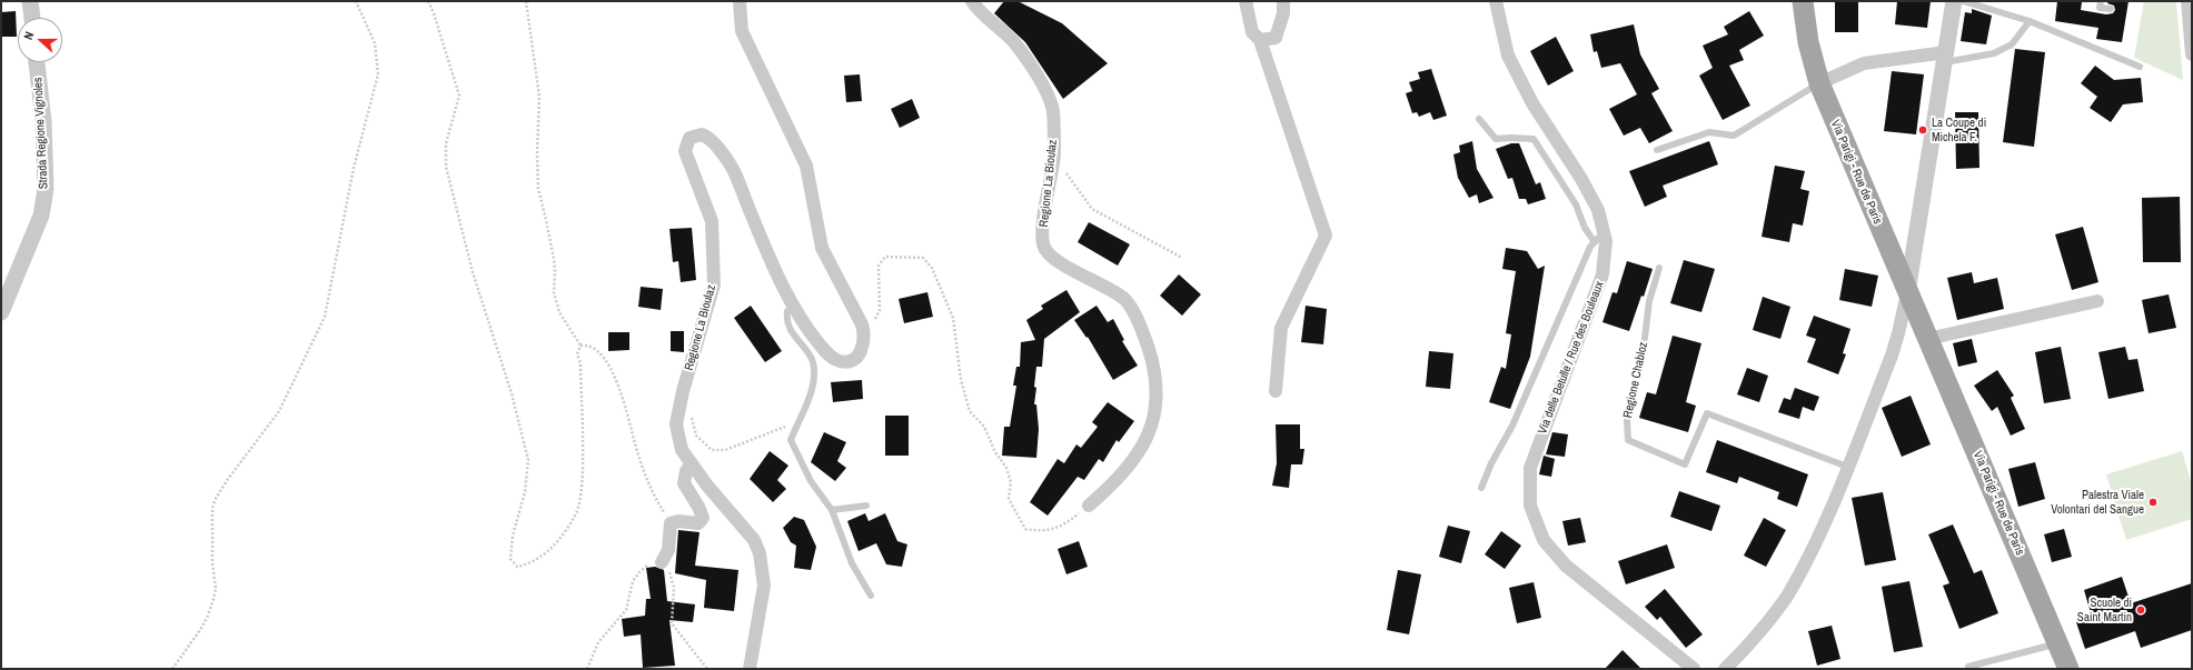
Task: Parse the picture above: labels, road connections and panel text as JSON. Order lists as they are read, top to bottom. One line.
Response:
{"streets":{"main road":["Via Parigi - Rue de Paris"],"street":["Strada Regione Vignoles","Regione La Bioulaz","Via delle Betulle / Rue des Bouleaux"],"lane":["Regione Chabloz"]},"places":["La Coupe di Michela F.","Palestra Viale Volontari del Sangue","Scuole di Saint Martin"],"north":"left"}
